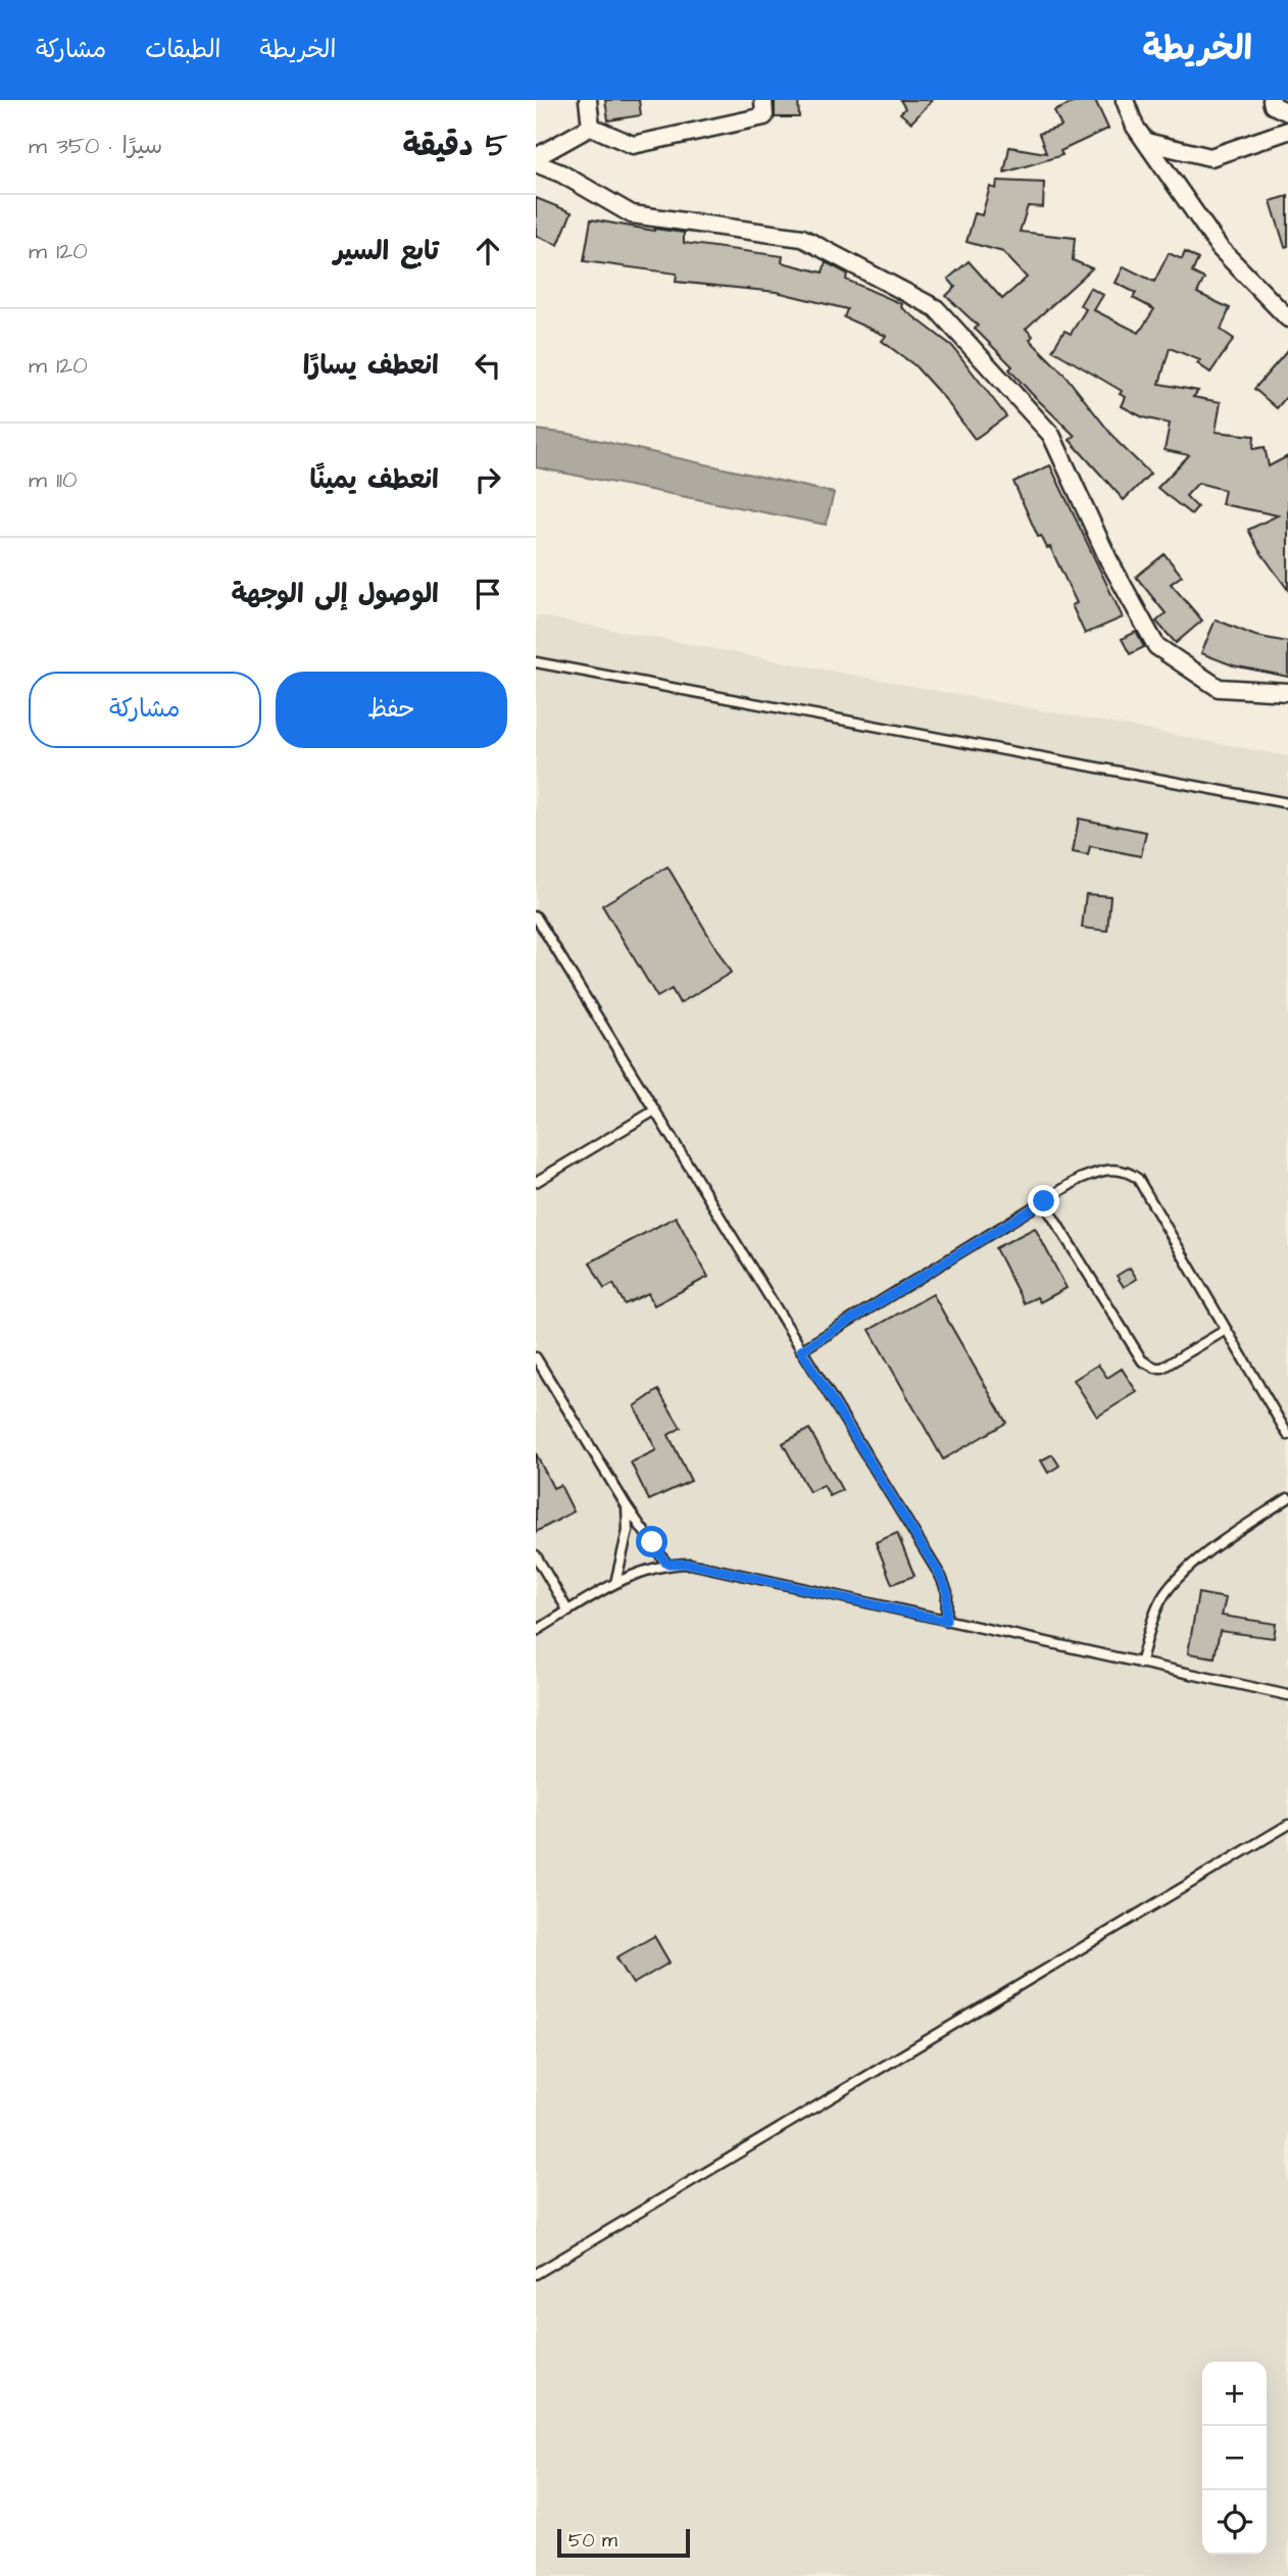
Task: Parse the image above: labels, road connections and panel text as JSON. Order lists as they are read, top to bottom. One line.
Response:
{"scale_bar":"50 m","page":{"header":"الخريطة","nav":["الخريطة","الطبقات","مشاركة"],"heading":["5 دقيقة","سيرًا · 350 m"],"list":[["تابع السير","120 m"],["انعطف يسارًا","120 m"],["انعطف يمينًا","110 m"],"الوصول إلى الوجهة"],"buttons":["حفظ","مشاركة"],"map_buttons":["+","−"],"scale":"50 m"}}
